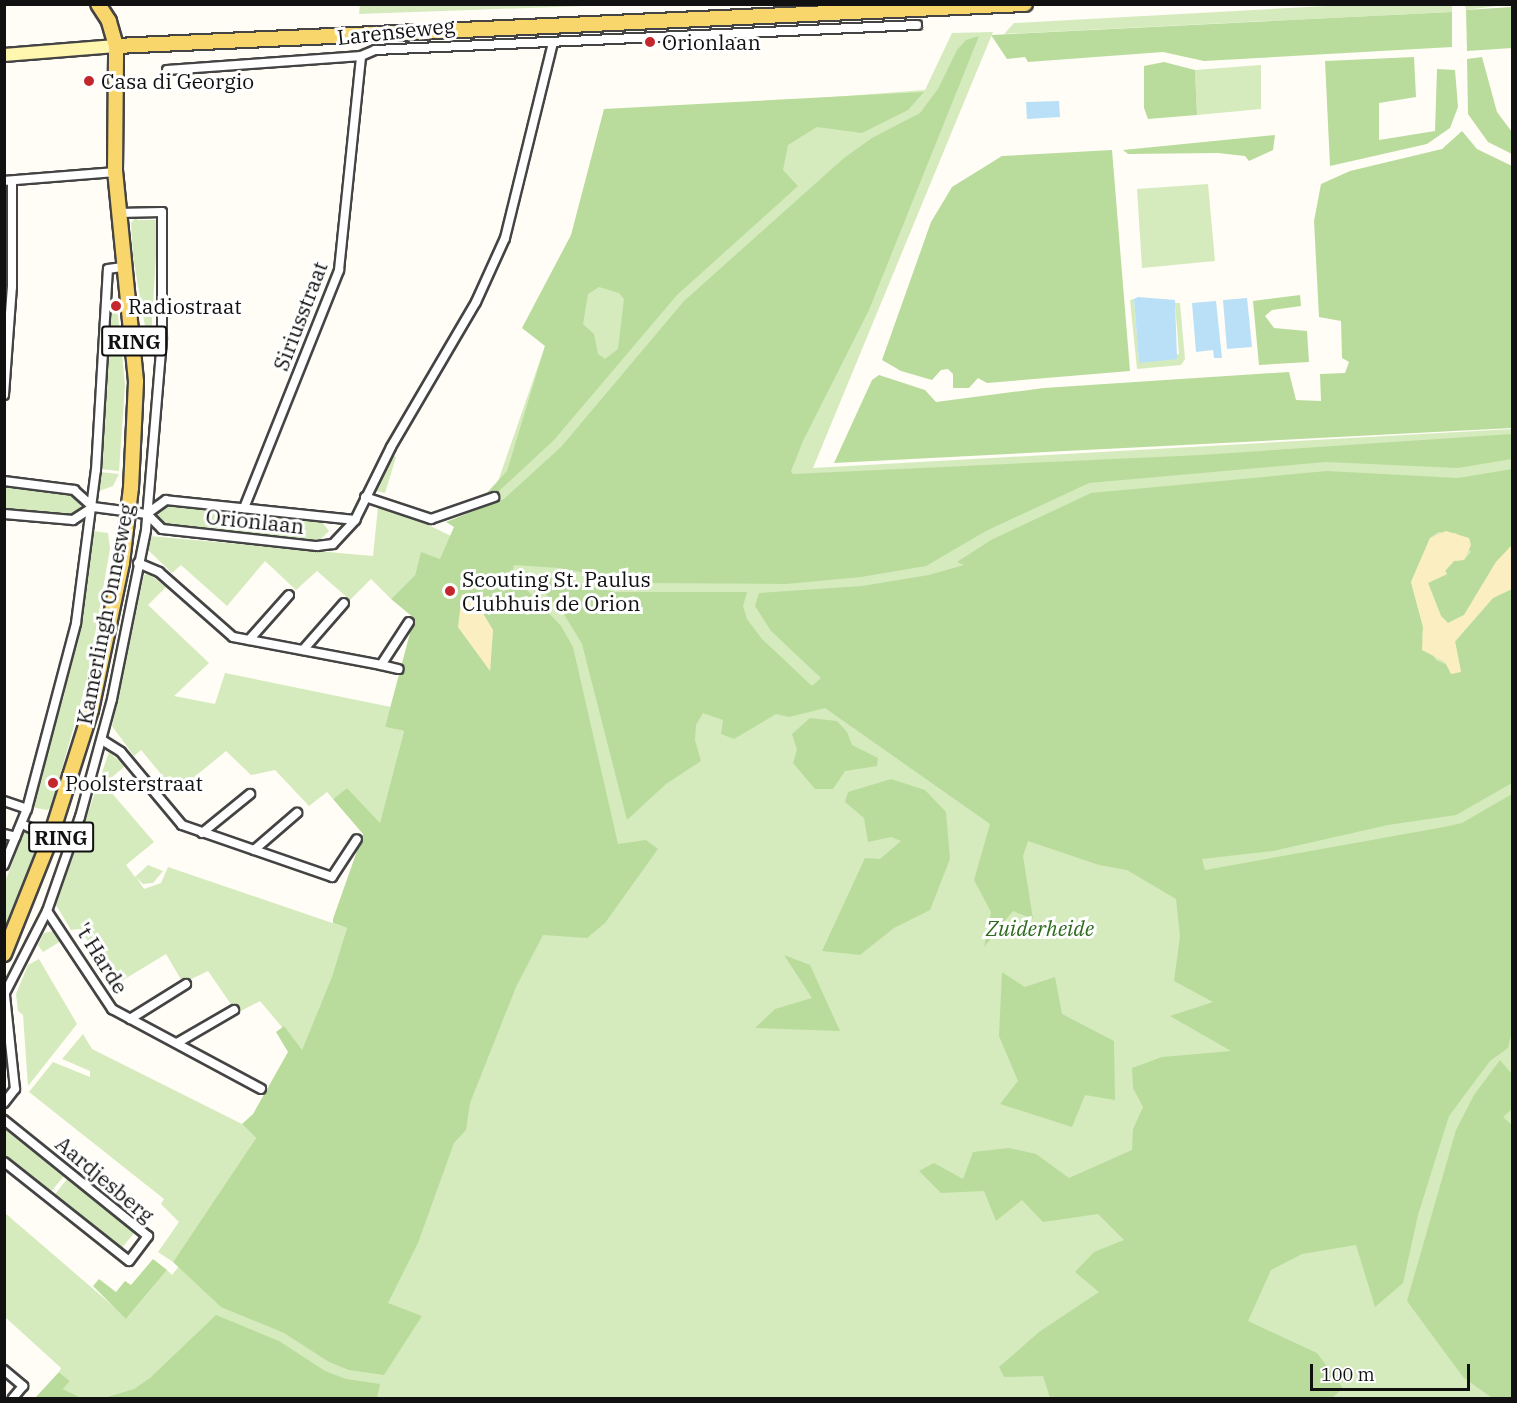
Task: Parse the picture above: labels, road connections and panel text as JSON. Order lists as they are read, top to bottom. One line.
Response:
{"streets":{"main road":["Larenseweg","RING","Kamerlingh Onnesweg"],"street":["Siriusstraat","Orionlaan","'t Harde","Aardjesberg"]},"crossings":[["Larenseweg","Siriusstraat"],["Larenseweg","RING"],["Larenseweg","Orionlaan"],["Larenseweg","Kamerlingh Onnesweg"],["Siriusstraat","Orionlaan"],["RING","Kamerlingh Onnesweg"],["Orionlaan","Kamerlingh Onnesweg"],["Kamerlingh Onnesweg","'t Harde"]],"parks":["Zuiderheide"],"places":["Orionlaan","Casa di Georgio","Radiostraat","Scouting St. Paulus Clubhuis de Orion","Poolsterstraat"],"scale_bar":"100 m"}
